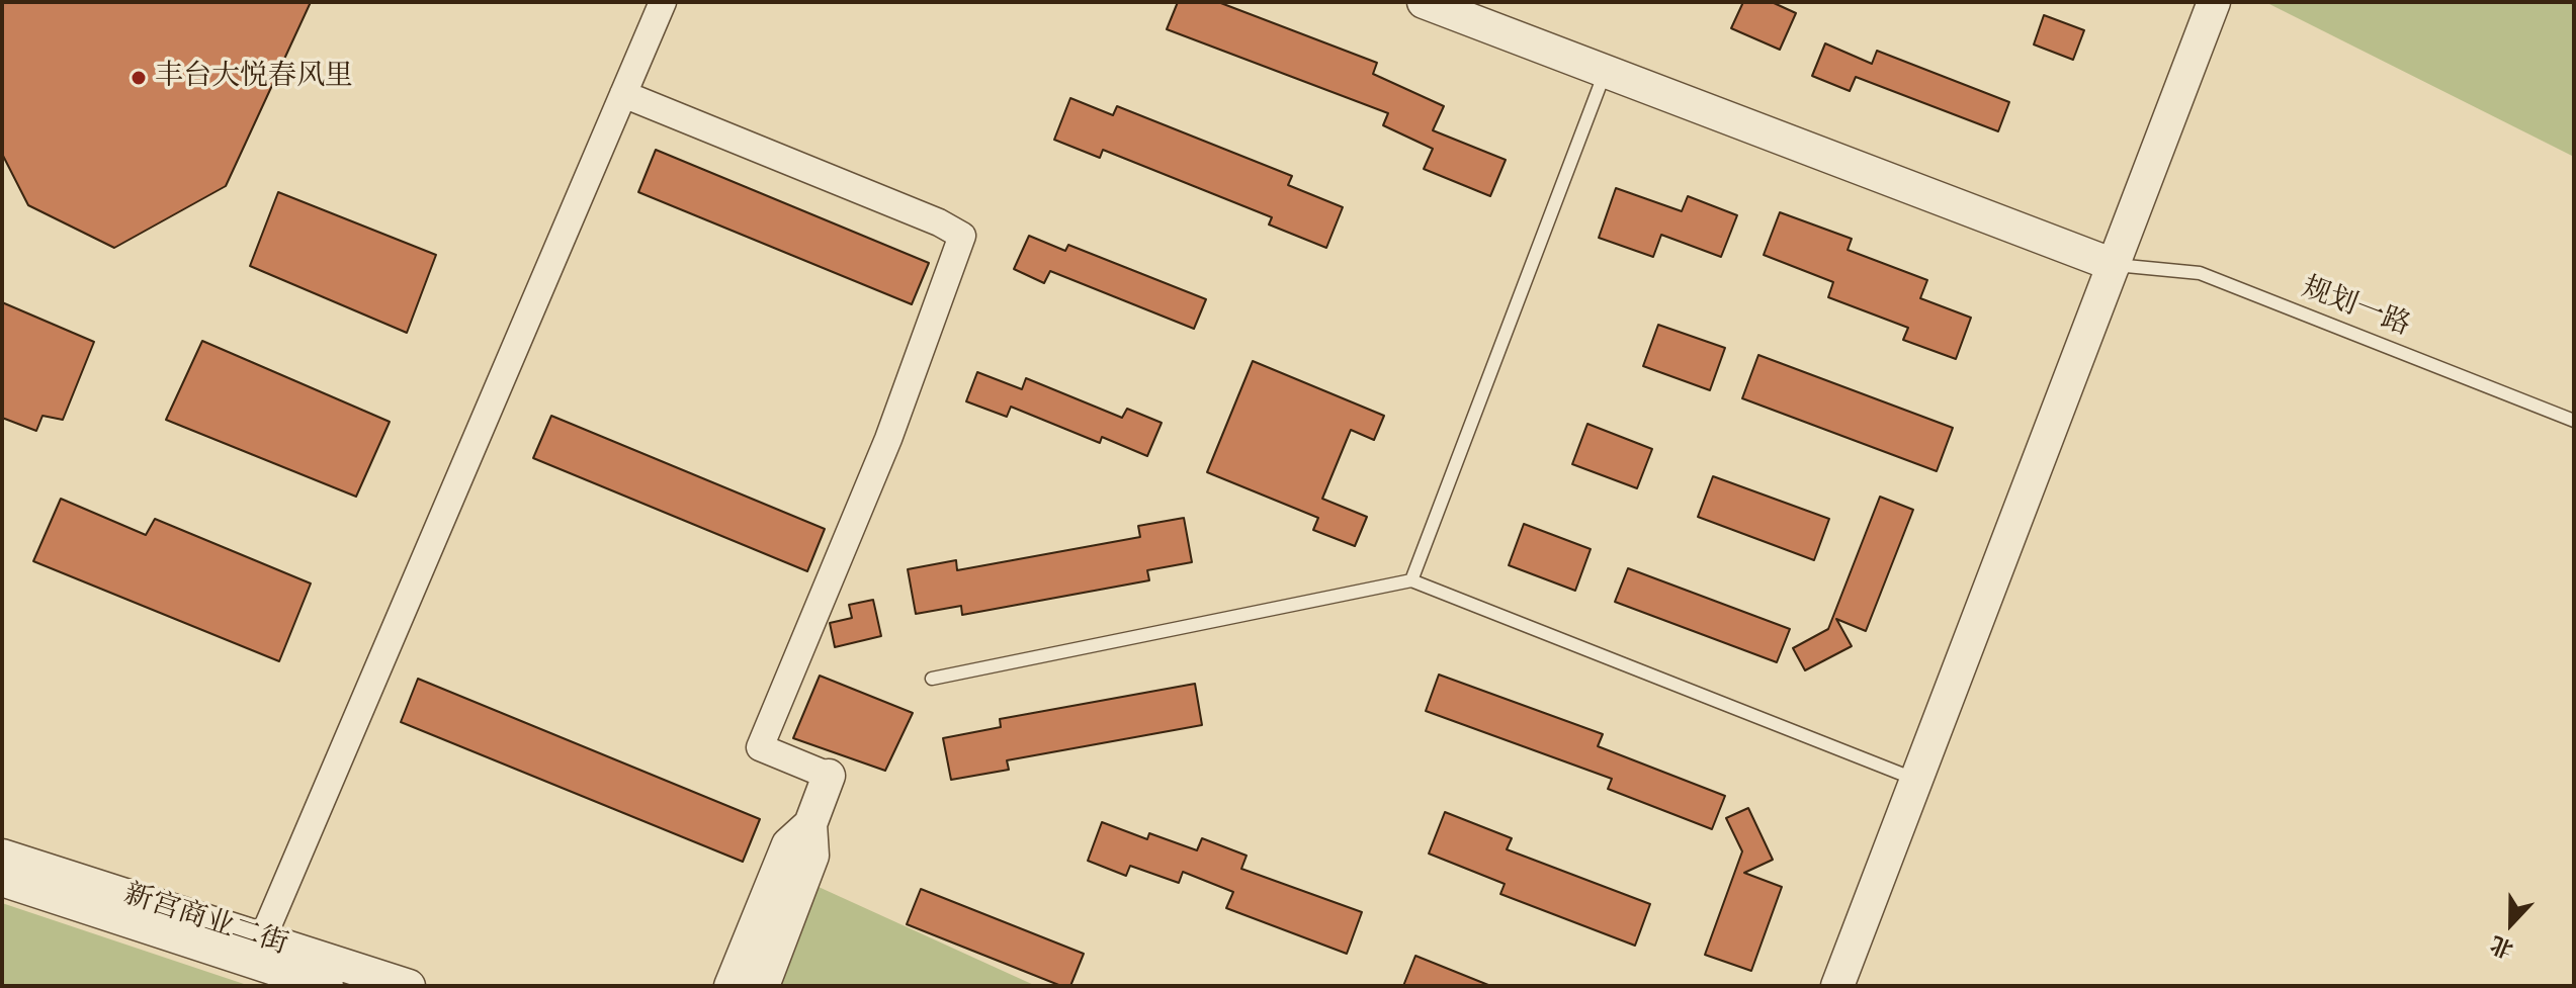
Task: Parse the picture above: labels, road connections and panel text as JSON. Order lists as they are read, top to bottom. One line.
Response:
{"streets":{"street":["新宫商业二街"],"lane":["规划一路"]},"places":["丰台大悦春风里"],"north":"bottom"}
